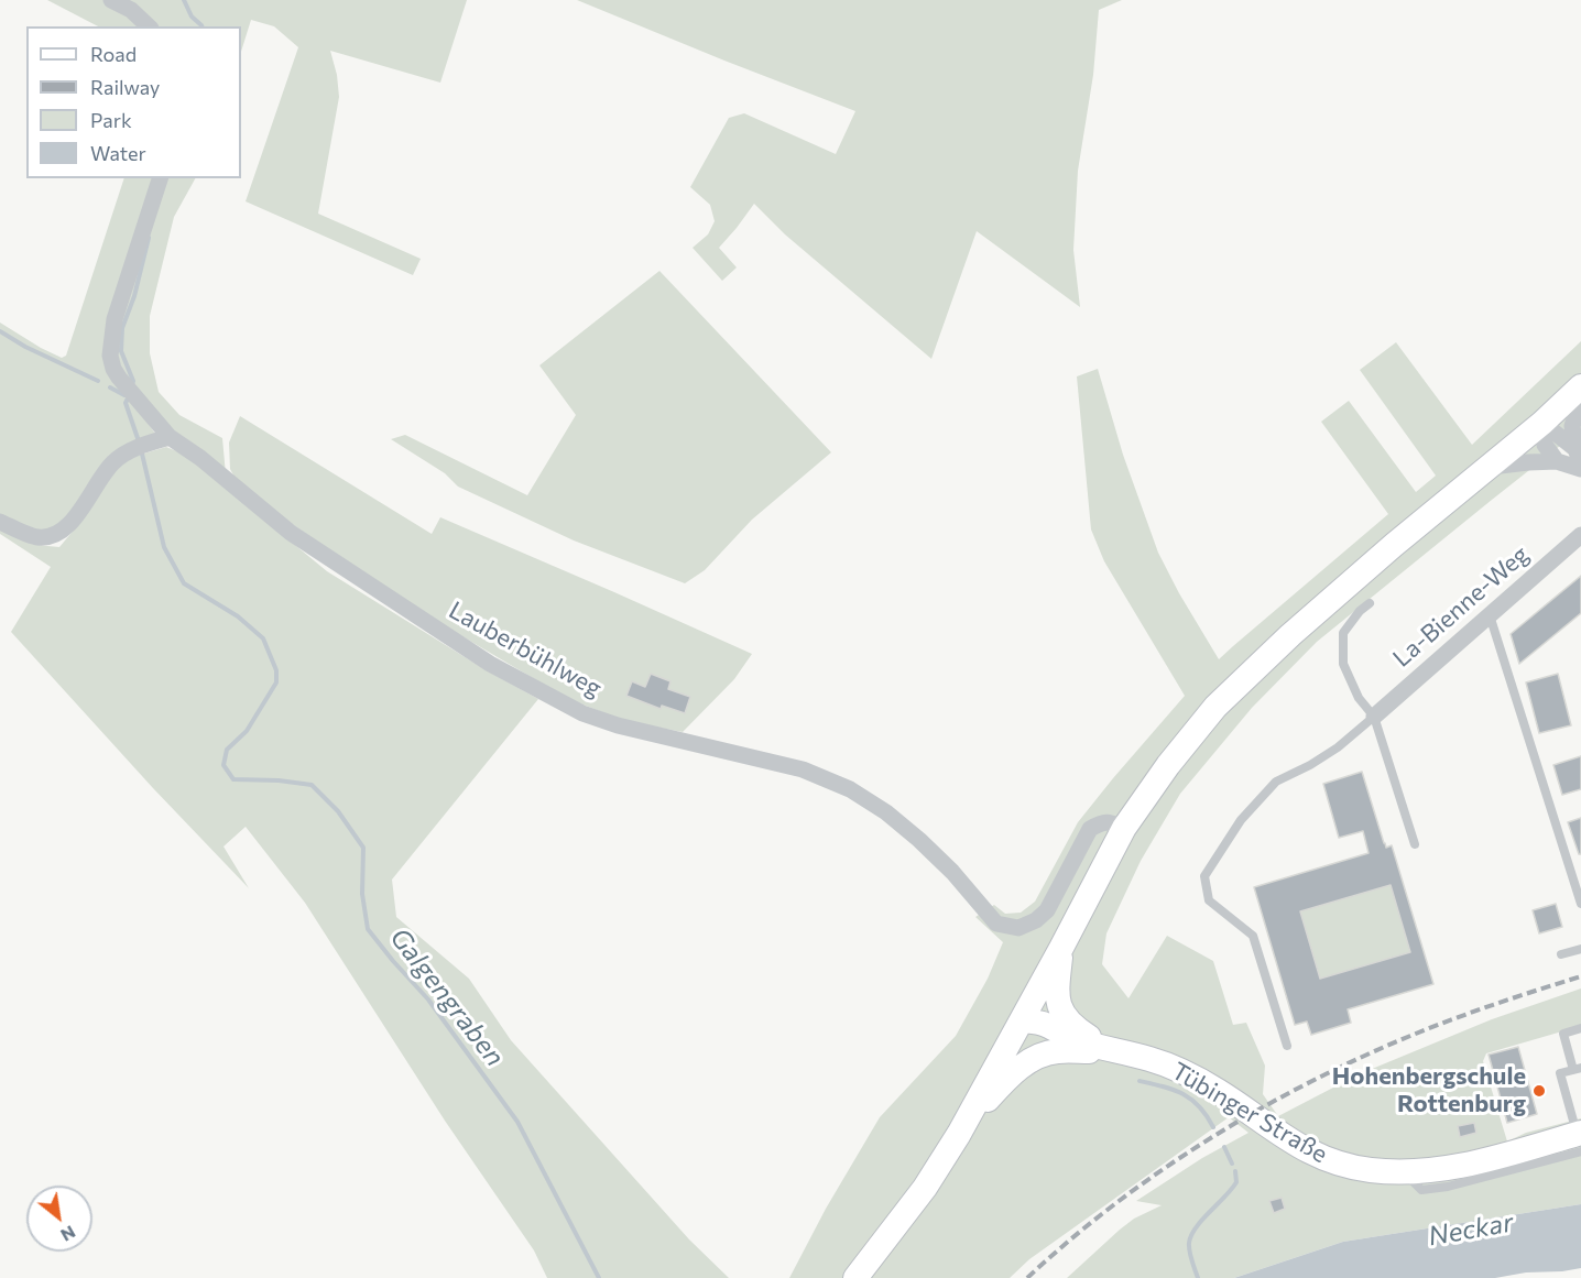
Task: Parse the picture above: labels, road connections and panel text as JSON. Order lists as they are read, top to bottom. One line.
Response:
{"streets":{"main road":["Tübinger Straße"],"street":["La-Bienne-Weg","Lauberbühlweg"]},"water":["Galgengraben","Neckar"],"places":["Hohenbergschule Rottenburg"],"legend":["Road","Railway","Park","Water"],"north":"bottom right"}
